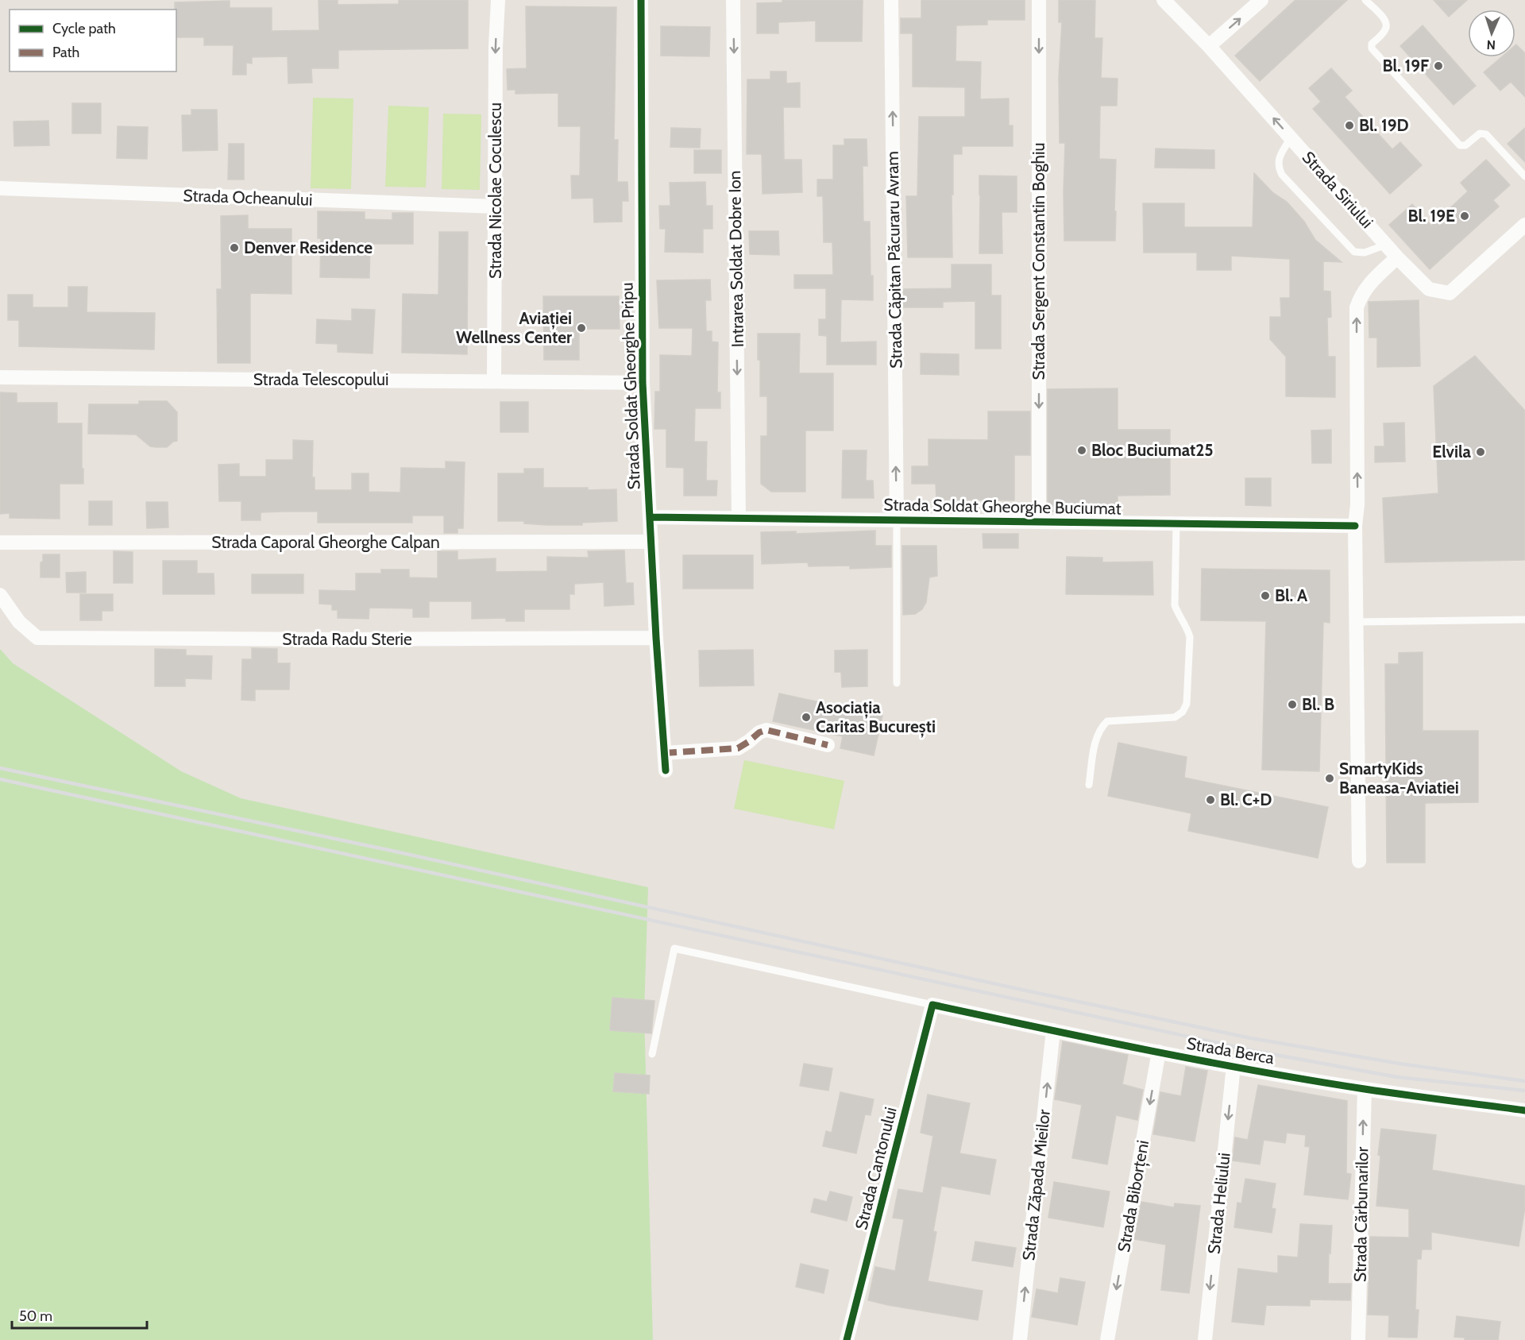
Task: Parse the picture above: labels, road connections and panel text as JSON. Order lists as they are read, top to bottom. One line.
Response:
{"streets":{"street":["Strada Siriului","Strada Nicolae Coculescu","Strada Ocheanului","Intrarea Soldat Dobre Ion","Strada Căpitan Păcuraru Avram","Strada Sergent Constantin Boghiu","Strada Telescopului","Strada Soldat Gheorghe Pripu","Strada Soldat Gheorghe Buciumat","Strada Caporal Gheorghe Calpan","Strada Radu Sterie","Strada Berca","Strada Cantonului","Strada Zăpada Mieilor","Strada Biborțeni","Strada Heliului","Strada Cărbunarilor"]},"crossings":[["Strada Nicolae Coculescu","Strada Ocheanului"],["Strada Nicolae Coculescu","Strada Telescopului"],["Intrarea Soldat Dobre Ion","Strada Soldat Gheorghe Buciumat"],["Strada Căpitan Păcuraru Avram","Strada Soldat Gheorghe Buciumat"],["Strada Sergent Constantin Boghiu","Strada Soldat Gheorghe Buciumat"],["Strada Telescopului","Strada Soldat Gheorghe Pripu"],["Strada Soldat Gheorghe Pripu","Strada Soldat Gheorghe Buciumat"],["Strada Soldat Gheorghe Pripu","Strada Caporal Gheorghe Calpan"],["Strada Soldat Gheorghe Pripu","Strada Radu Sterie"],["Strada Berca","Strada Cantonului"],["Strada Berca","Strada Zăpada Mieilor"],["Strada Berca","Strada Biborțeni"],["Strada Berca","Strada Heliului"],["Strada Berca","Strada Cărbunarilor"]],"one_way":["Strada Nicolae Coculescu","Intrarea Soldat Dobre Ion","Strada Căpitan Păcuraru Avram","Strada Sergent Constantin Boghiu","Strada Zăpada Mieilor","Strada Biborțeni","Strada Heliului","Strada Cărbunarilor"],"places":["Bl. 19F","Bl. 19D","Bl. 19E","Denver Residence","Aviației Wellness Center","Bloc Buciumat25","Elvila","Bl. A","Bl. B","Asociația Caritas București","SmartyKids Baneasa-Aviatiei","Bl. C+D"],"legend":["Cycle path","Path"],"scale_bar":"50 m","north":"bottom"}
